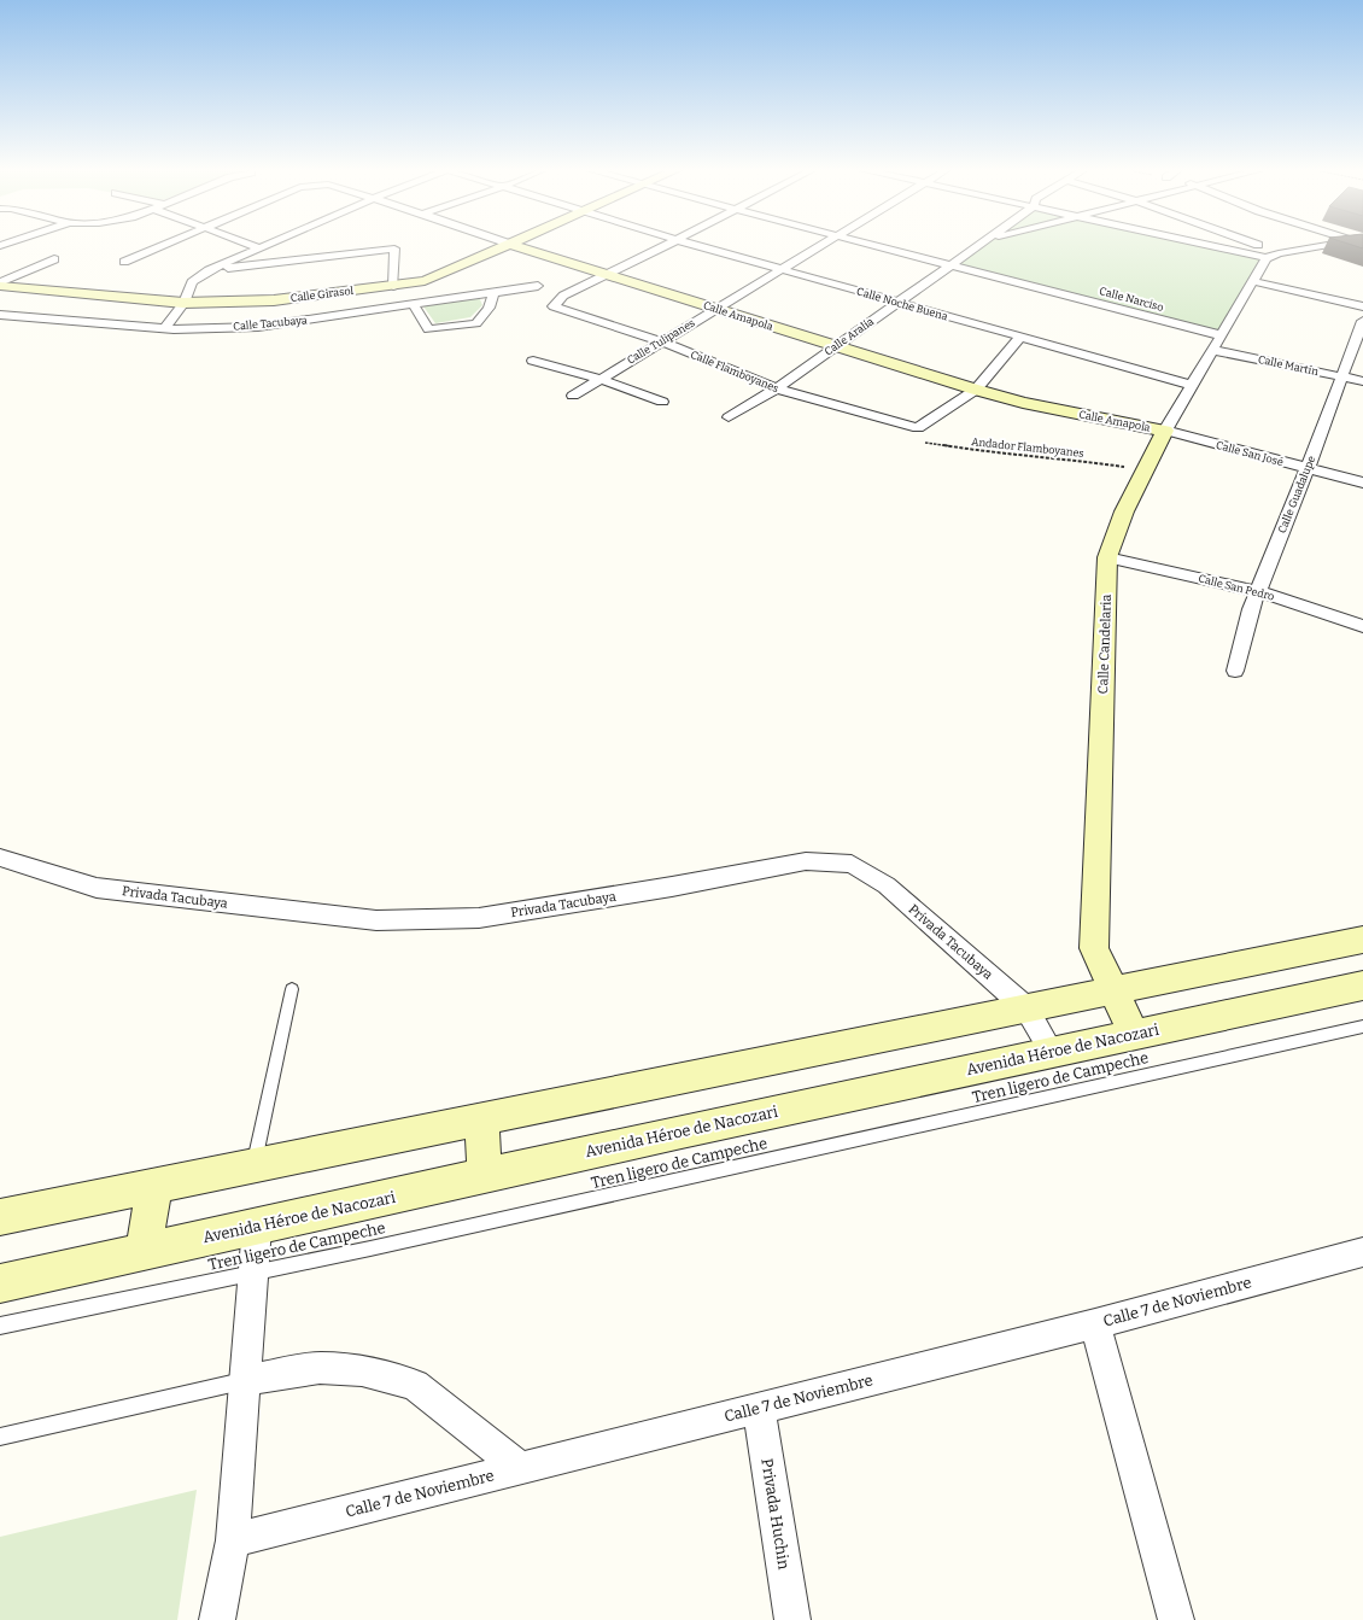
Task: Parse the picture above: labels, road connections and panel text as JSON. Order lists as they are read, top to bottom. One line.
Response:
{"streets":{"street":["Calle Girasol","Calle Narciso","Calle Noche Buena","Calle Amapola","Calle Tacubaya","Calle Aralia","Calle Tulipanes","Calle Martín","Calle Flamboyanes","Calle San José","Calle Guadalupe","Calle San Pedro","Calle Candelaria","Privada Tacubaya","Avenida Héroe de Nacozari","Calle 7 de Noviembre","Privada Huchin"],"lane":["Tren ligero de Campeche"],"path":["Andador Flamboyanes"]},"crossings":[["Calle Narciso","Calle Aralia"],["Calle Narciso","Calle Candelaria"],["Calle Noche Buena","Calle Aralia"],["Calle Noche Buena","Calle Tulipanes"],["Calle Noche Buena","Calle Candelaria"],["Calle Amapola","Calle Aralia"],["Calle Amapola","Calle Tulipanes"],["Calle Amapola","Calle Flamboyanes"],["Calle Amapola","Calle San José"],["Calle Amapola","Calle Candelaria"],["Calle Aralia","Calle Flamboyanes"],["Calle Tulipanes","Calle Flamboyanes"],["Calle Martín","Calle Guadalupe"],["Calle Martín","Calle Candelaria"],["Calle Flamboyanes","Andador Flamboyanes"],["Andador Flamboyanes","Calle Candelaria"],["Calle San José","Calle Guadalupe"],["Calle San José","Calle Candelaria"],["Calle Guadalupe","Calle San Pedro"],["Calle San Pedro","Calle Candelaria"],["Calle Candelaria","Avenida Héroe de Nacozari"],["Privada Tacubaya","Avenida Héroe de Nacozari"],["Calle 7 de Noviembre","Privada Huchin"]]}
